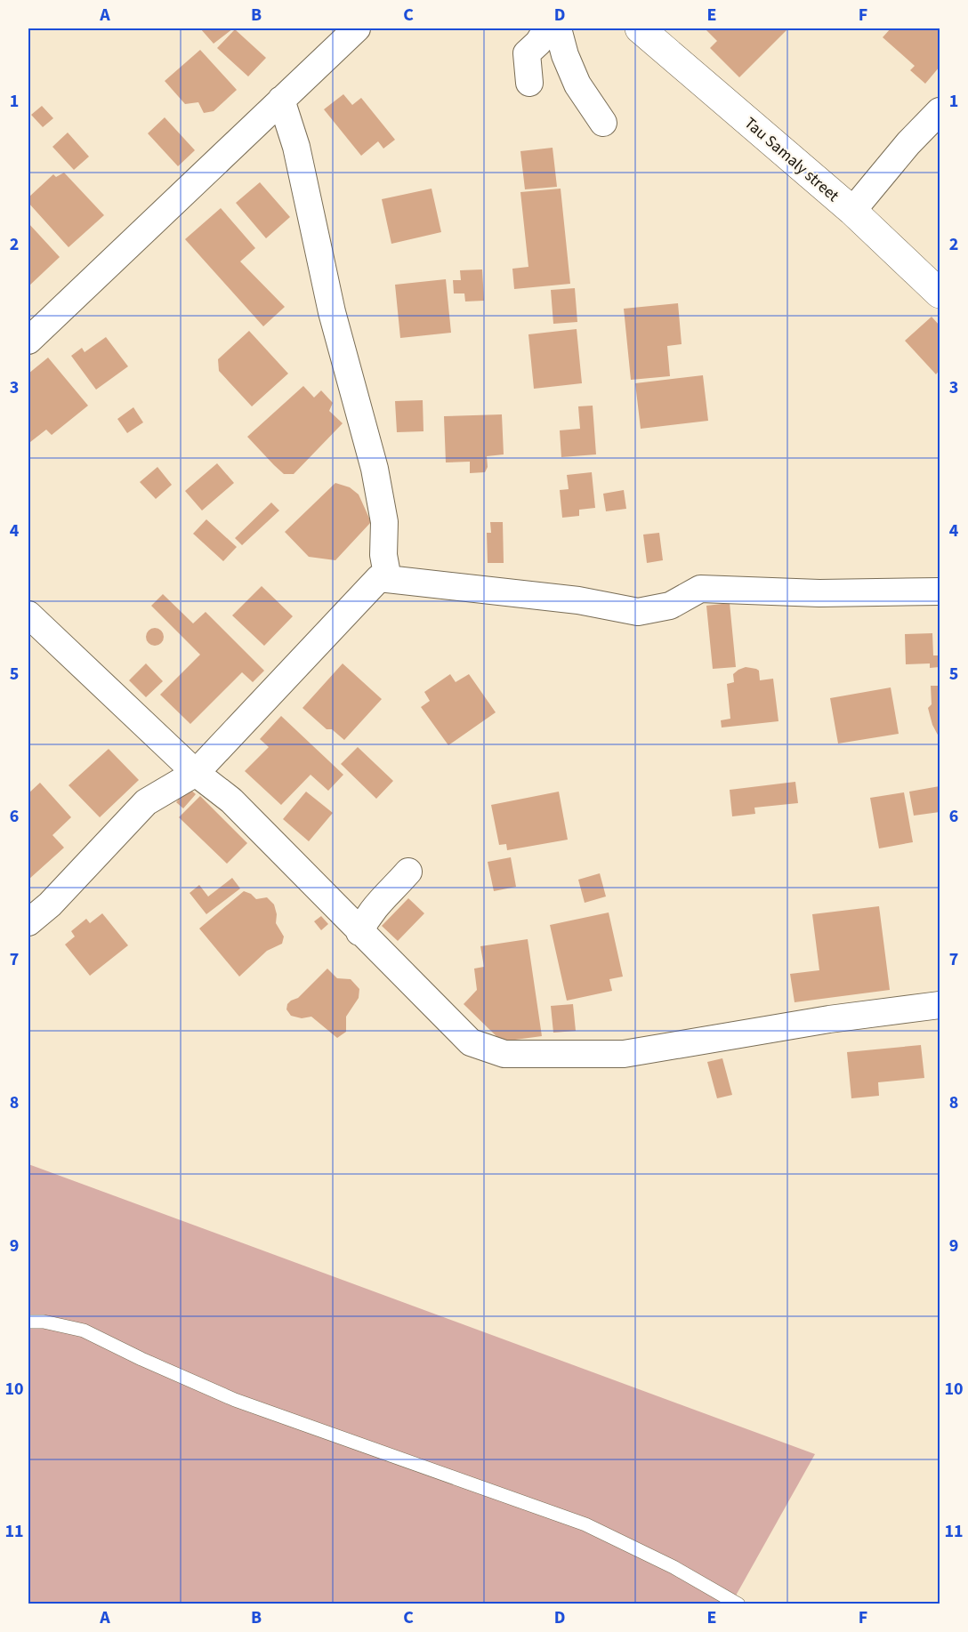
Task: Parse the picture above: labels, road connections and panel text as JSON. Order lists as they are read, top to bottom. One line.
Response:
{"streets":{"street":["Tau Samaly street"]},"grid":{"columns":["A","B","C","D","E","F"],"rows":["1","2","3","4","5","6","7","8","9","10","11"]}}
